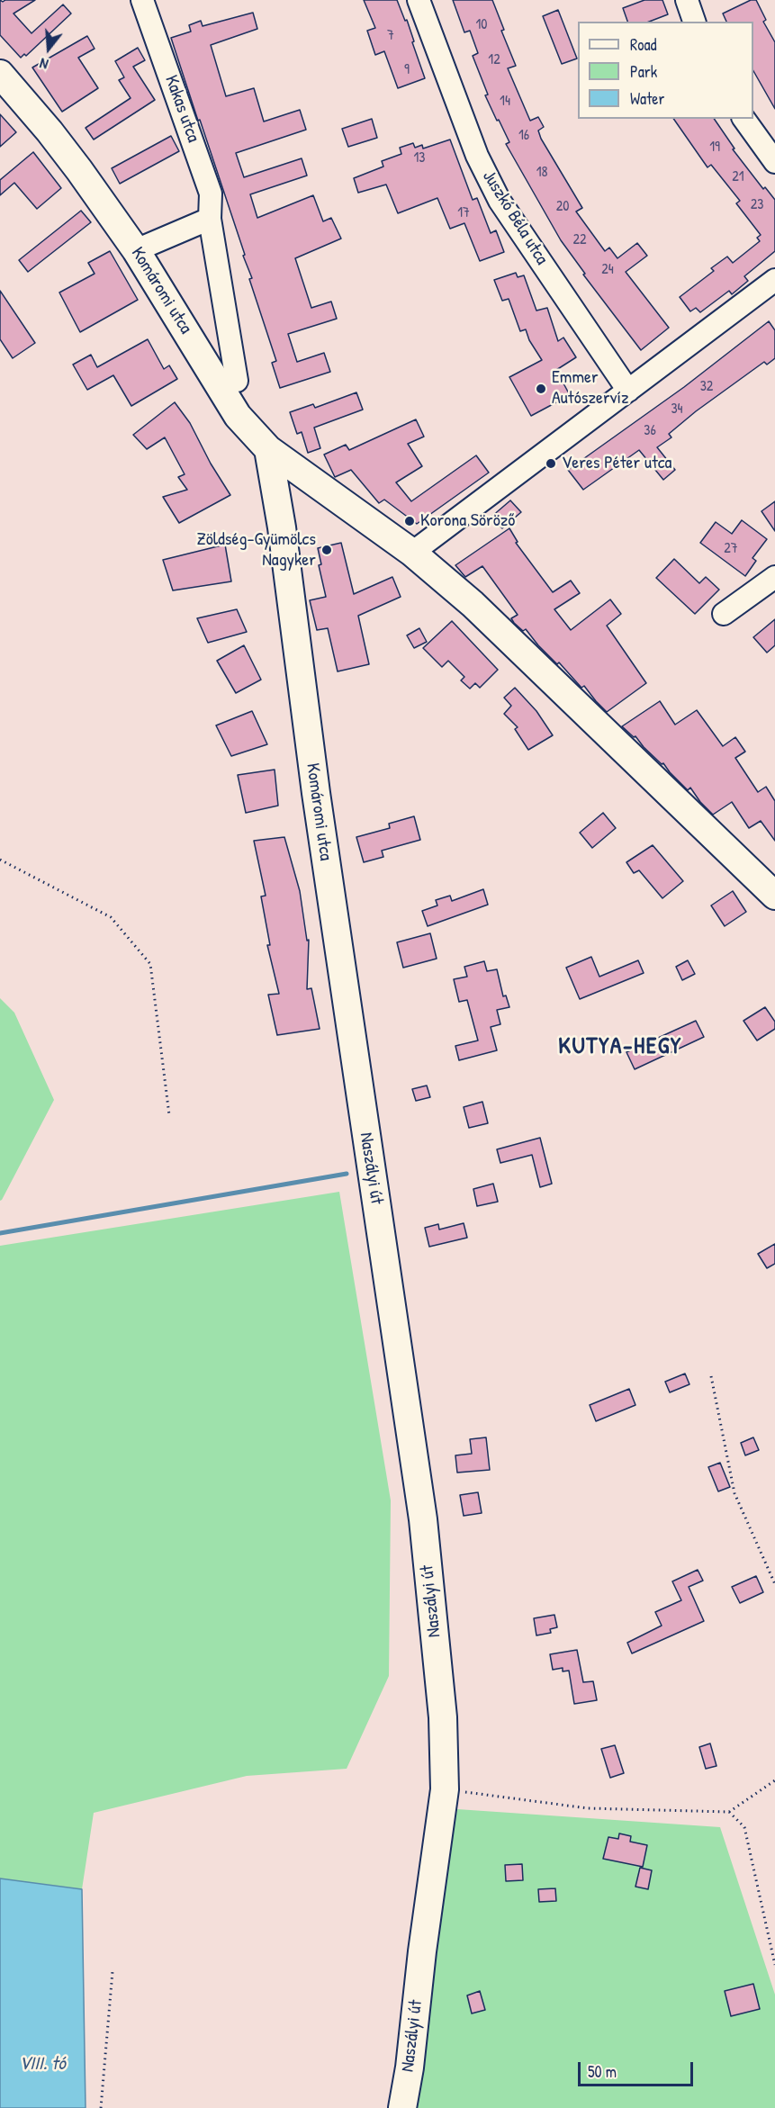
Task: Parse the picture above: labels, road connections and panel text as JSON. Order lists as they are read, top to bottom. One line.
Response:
{"streets":{"main road":["Komáromi utca","Naszályi út"],"street":["Kakas utca","Juszkó Béla utca"]},"crossings":[["Komáromi utca","Naszályi út"]],"districts":["KUTYA-HEGY"],"water":["VIII. tó"],"places":["Emmer Autószervíz","Veres Péter utca","Korona Söröző","Zöldség-Gyümölcs Nagyker"],"house_numbers":["10","7","12","9","14","16","19","13","18","21","23","20","17","22","24","32","34","36","27"],"legend":["Road","Park","Water"],"scale_bar":"50 m","north":"bottom"}
